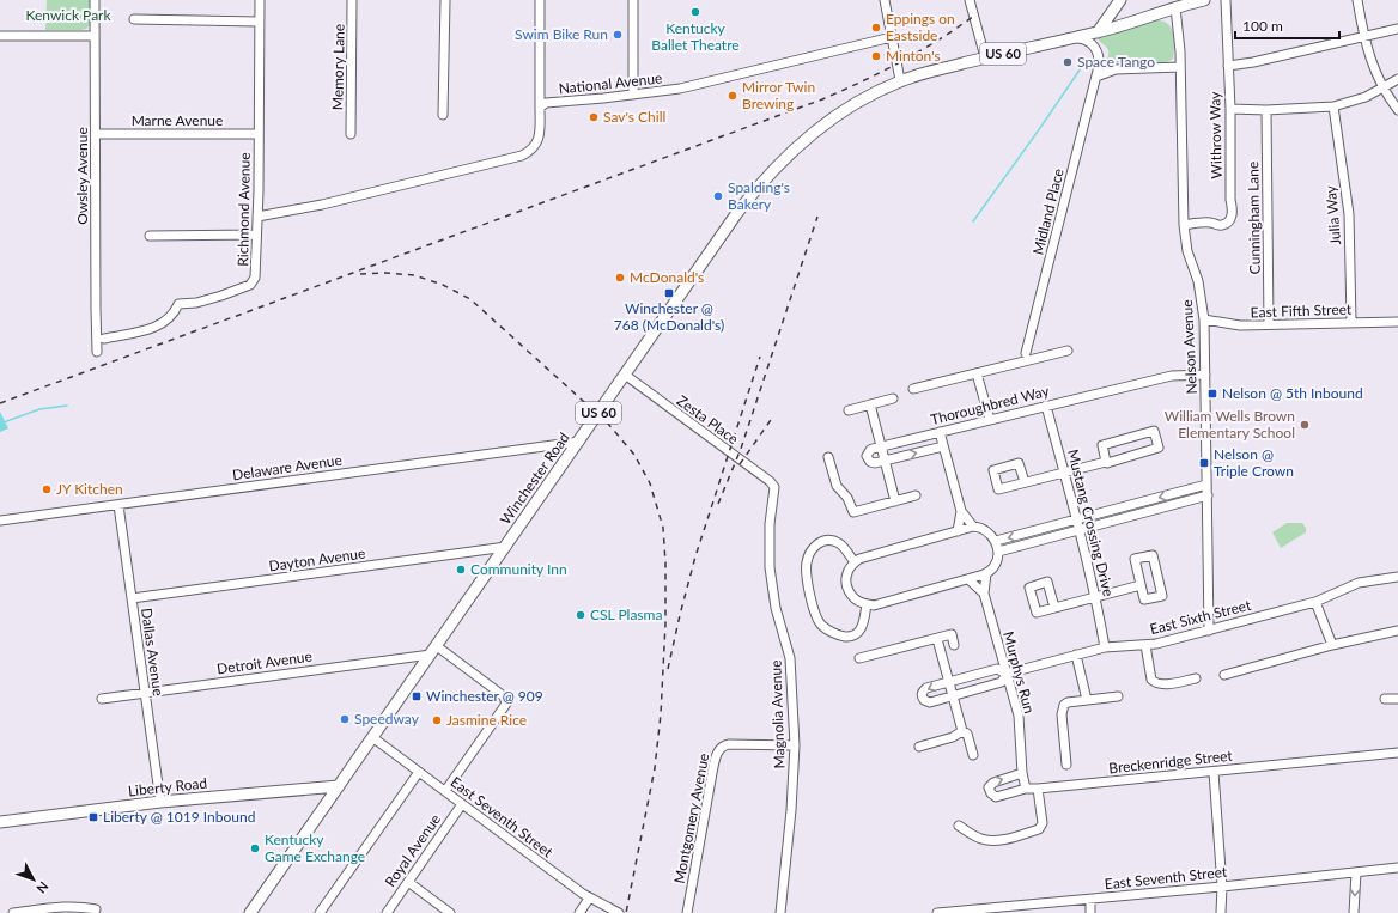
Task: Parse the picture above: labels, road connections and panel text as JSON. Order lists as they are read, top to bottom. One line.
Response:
{"streets":{"main road":["US 60","Winchester Road","Liberty Road"],"street":["Memory Lane","National Avenue","Marne Avenue","Withrow Way","Owsley Avenue","Richmond Avenue","Midland Place","Julia Way","Cunningham Lane","East Fifth Street","Nelson Avenue","Thoroughbred Way","Zesta Place","Delaware Avenue","Mustang Crossing Drive","Dayton Avenue","East Sixth Street","Dallas Avenue","Detroit Avenue","Murphys Run","Magnolia Avenue","Breckenridge Street","East Seventh Street","Montgomery Avenue","Royal Avenue"]},"crossings":[["Marne Avenue","Owsley Avenue"],["Marne Avenue","Richmond Avenue"],["Withrow Way","Nelson Avenue"],["Midland Place","Winchester Road"],["Julia Way","East Fifth Street"],["Cunningham Lane","East Fifth Street"],["East Fifth Street","Nelson Avenue"],["Nelson Avenue","Thoroughbred Way"],["Nelson Avenue","Winchester Road"],["Nelson Avenue","East Sixth Street"],["Thoroughbred Way","Mustang Crossing Drive"],["Zesta Place","Winchester Road"],["Zesta Place","Magnolia Avenue"],["Delaware Avenue","Winchester Road"],["Delaware Avenue","Dallas Avenue"],["Winchester Road","Dayton Avenue"],["Winchester Road","Detroit Avenue"],["Winchester Road","Liberty Road"],["Winchester Road","East Seventh Street"],["Mustang Crossing Drive","East Sixth Street"],["Dayton Avenue","Dallas Avenue"],["East Sixth Street","Murphys Run"],["Dallas Avenue","Detroit Avenue"],["Dallas Avenue","Liberty Road"],["Murphys Run","Breckenridge Street"],["Magnolia Avenue","Montgomery Avenue"],["East Seventh Street","Royal Avenue"]],"parks":["Kenwick Park"],"places":{"other":["Kentucky Ballet Theatre","Eppings on Eastside","Swim Bike Run","Minton's","Space Tango","Mirror Twin Brewing","Sav's Chill","Spalding's Bakery","McDonald's","William Wells Brown Elementary School","JY Kitchen","Community Inn","CSL Plasma","Speedway","Jasmine Rice","Kentucky Game Exchange"],"transit":["Winchester @ 768 (McDonald's)","Nelson @ 5th Inbound","Nelson @ Triple Crown","Winchester @ 909","Liberty @ 1019 Inbound"]},"scale_bar":"100 m","north":"bottom right"}
